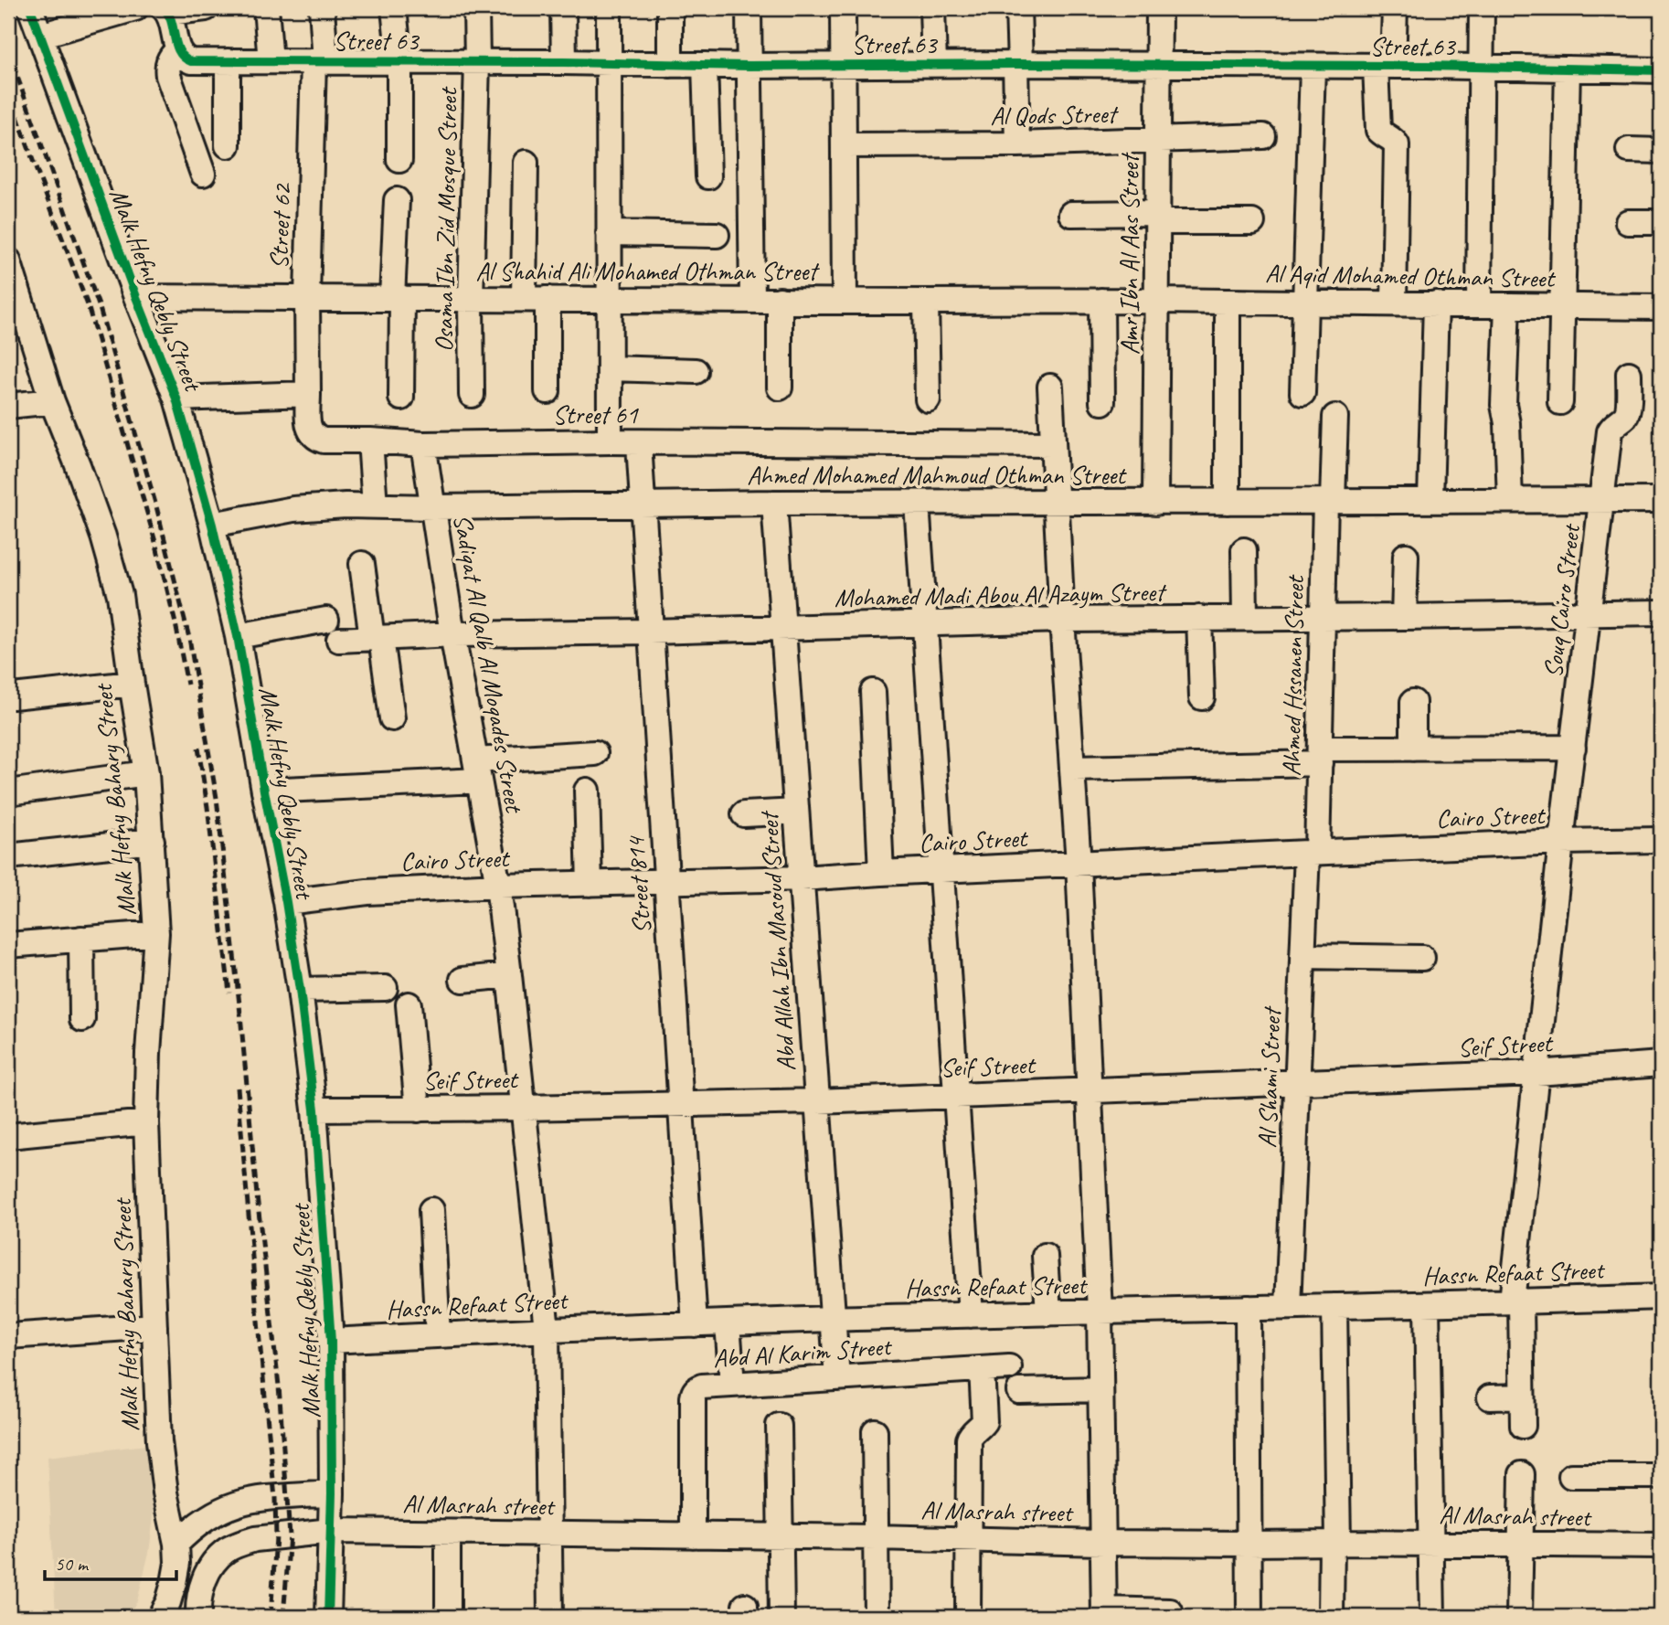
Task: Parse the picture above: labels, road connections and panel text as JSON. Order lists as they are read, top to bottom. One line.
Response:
{"streets":{"street":["Street 63","Al Qods Street","Osama Ibn Zid Mosque Street","Street 62","Amr Ibn Al Aas Street","Al Shahid Ali Mohamed Othman Street","Al Aqid Mohamed Othman Street","Malk Hefny Qebly Street","Street 61","Ahmed Mohamed Mahmoud Othman Street","Mohamed Madi Abou Al Azaym Street","Souq Cairo Street","Sadiqat Al Qalb Al Moqades Street","Ahmed Hssanen Street","Malk Hefny Bahary Street","Cairo Street","Street 814","Abd Allah Ibn Masoud Street","Seif Street","Al Shami Street","Hassn Refaat Street","Abd Al Karim Street","Al Masrah street"]},"crossings":[["Street 63","Osama Ibn Zid Mosque Street"],["Street 63","Street 62"],["Street 63","Amr Ibn Al Aas Street"],["Al Qods Street","Amr Ibn Al Aas Street"],["Osama Ibn Zid Mosque Street","Al Shahid Ali Mohamed Othman Street"],["Street 62","Al Shahid Ali Mohamed Othman Street"],["Street 62","Street 61"],["Amr Ibn Al Aas Street","Al Shahid Ali Mohamed Othman Street"],["Amr Ibn Al Aas Street","Al Aqid Mohamed Othman Street"],["Amr Ibn Al Aas Street","Ahmed Mohamed Mahmoud Othman Street"],["Al Shahid Ali Mohamed Othman Street","Al Aqid Mohamed Othman Street"],["Al Shahid Ali Mohamed Othman Street","Malk Hefny Qebly Street"],["Malk Hefny Qebly Street","Ahmed Mohamed Mahmoud Othman Street"],["Malk Hefny Qebly Street","Mohamed Madi Abou Al Azaym Street"],["Malk Hefny Qebly Street","Cairo Street"],["Malk Hefny Qebly Street","Seif Street"],["Malk Hefny Qebly Street","Hassn Refaat Street"],["Malk Hefny Qebly Street","Al Masrah street"],["Street 61","Sadiqat Al Qalb Al Moqades Street"],["Street 61","Street 814"],["Ahmed Mohamed Mahmoud Othman Street","Souq Cairo Street"],["Ahmed Mohamed Mahmoud Othman Street","Sadiqat Al Qalb Al Moqades Street"],["Ahmed Mohamed Mahmoud Othman Street","Ahmed Hssanen Street"],["Ahmed Mohamed Mahmoud Othman Street","Street 814"],["Ahmed Mohamed Mahmoud Othman Street","Abd Allah Ibn Masoud Street"],["Mohamed Madi Abou Al Azaym Street","Souq Cairo Street"],["Mohamed Madi Abou Al Azaym Street","Sadiqat Al Qalb Al Moqades Street"],["Mohamed Madi Abou Al Azaym Street","Ahmed Hssanen Street"],["Mohamed Madi Abou Al Azaym Street","Street 814"],["Mohamed Madi Abou Al Azaym Street","Abd Allah Ibn Masoud Street"],["Souq Cairo Street","Cairo Street"],["Souq Cairo Street","Seif Street"],["Souq Cairo Street","Hassn Refaat Street"],["Sadiqat Al Qalb Al Moqades Street","Cairo Street"],["Sadiqat Al Qalb Al Moqades Street","Seif Street"],["Sadiqat Al Qalb Al Moqades Street","Hassn Refaat Street"],["Sadiqat Al Qalb Al Moqades Street","Al Masrah street"],["Ahmed Hssanen Street","Cairo Street"],["Ahmed Hssanen Street","Al Shami Street"],["Cairo Street","Street 814"],["Cairo Street","Abd Allah Ibn Masoud Street"],["Cairo Street","Al Shami Street"],["Street 814","Seif Street"],["Street 814","Hassn Refaat Street"],["Abd Allah Ibn Masoud Street","Seif Street"],["Abd Allah Ibn Masoud Street","Hassn Refaat Street"],["Abd Allah Ibn Masoud Street","Abd Al Karim Street"],["Seif Street","Al Shami Street"],["Al Shami Street","Hassn Refaat Street"],["Abd Al Karim Street","Al Masrah street"]],"scale_bar":"50 m"}
